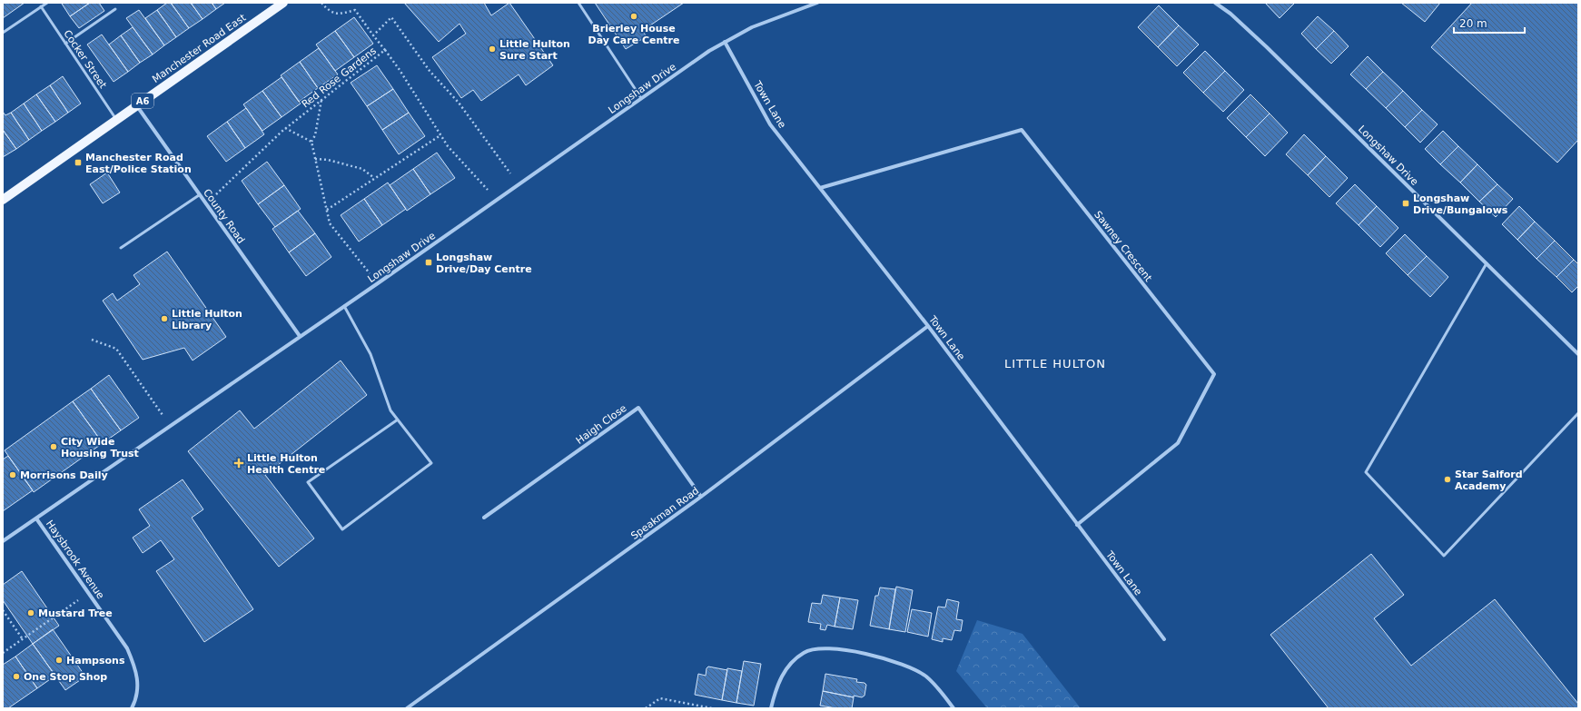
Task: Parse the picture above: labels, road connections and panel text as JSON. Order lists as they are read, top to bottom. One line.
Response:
{"streets":{"main road":["Manchester Road East","A6"],"street":["Longshaw Drive","Town Lane","County Road","Sawney Crescent","Haigh Close","Speakman Road","Haysbrook Avenue"],"lane":["Cocker Street"],"path":["Red Rose Gardens"]},"crossings":[["Manchester Road East","Cocker Street"],["Manchester Road East","County Road"],["Red Rose Gardens","County Road"],["Longshaw Drive","Town Lane"],["Longshaw Drive","County Road"],["Longshaw Drive","Haysbrook Avenue"],["Town Lane","Sawney Crescent"],["Town Lane","Speakman Road"],["Haigh Close","Speakman Road"]],"districts":["LITTLE HULTON"],"places":{"other":["Brierley House Day Care Centre","Little Hulton Sure Start","Little Hulton Library","City Wide Housing Trust","Morrisons Daily","Star Salford Academy","Mustard Tree","Hampsons","One Stop Shop"],"transit":["Manchester Road East/Police Station","Longshaw Drive/Bungalows","Longshaw Drive/Day Centre"],"health":["Little Hulton Health Centre"]},"scale_bar":"20 m"}
